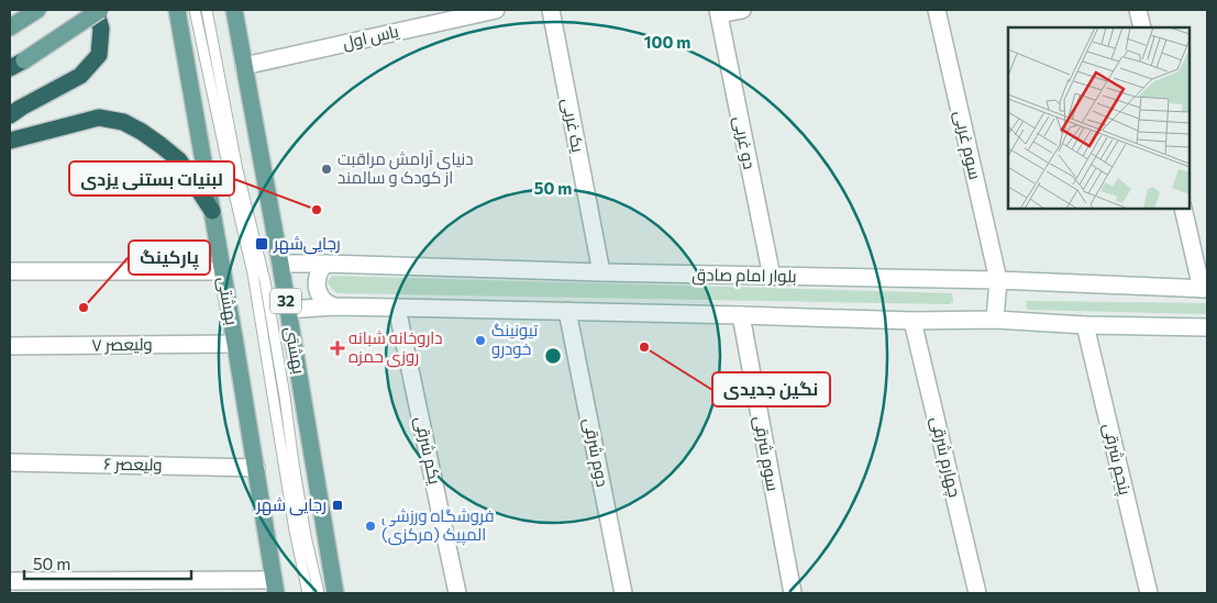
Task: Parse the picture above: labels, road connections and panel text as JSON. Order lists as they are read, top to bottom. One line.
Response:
{"streets":{"main road":["بهشتی","32","بهشتى"],"street":["یاس اول","یک غربی","دو غربی","سوم غربی","بلوار امام صادق","ولیعصر ۷","یکم شرقی","دوم شرقی","سوم شرقی","چهارم شرقی","پنجم شرقی","ولیعصر ۶"]},"crossings":[["یاس اول","بهشتى"],["یک غربی","بلوار امام صادق"],["دو غربی","بلوار امام صادق"],["سوم غربی","بلوار امام صادق"],["بلوار امام صادق","بهشتى"],["بهشتی","ولیعصر ۷"],["بهشتی","ولیعصر ۶"]],"places":{"other":["دنیای آرامش مراقبت از کودک و سالمند","لبنیات بستنی یزدی","پارکینگ","تیونینگ خودرو","نگین جدیدی","فروشگاه ورزشی المپیک (مرکزی)"],"transit":["رجایی‌شهر","رجایی شهر"],"health":["داروخانه شبانه روزی حمزه"]},"scale_bar":"50 m","rings":["100 m","50 m"]}
